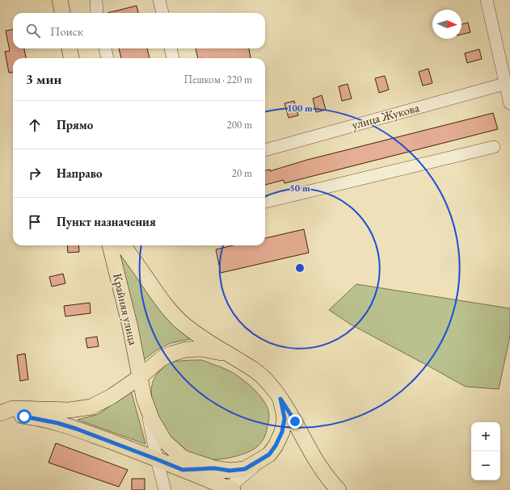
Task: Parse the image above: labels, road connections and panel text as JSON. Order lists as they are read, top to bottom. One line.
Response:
{"streets":{"main road":["Крайняя улица"],"street":["улица Жукова"]},"north":"right","page":{"search":"Поиск","heading":["3 мин","Пешком · 220 m"],"list":[["Прямо","200 m"],["Направо","20 m"],"Пункт назначения"],"map_buttons":["+","−"]},"rings":["100 m","50 m"]}
